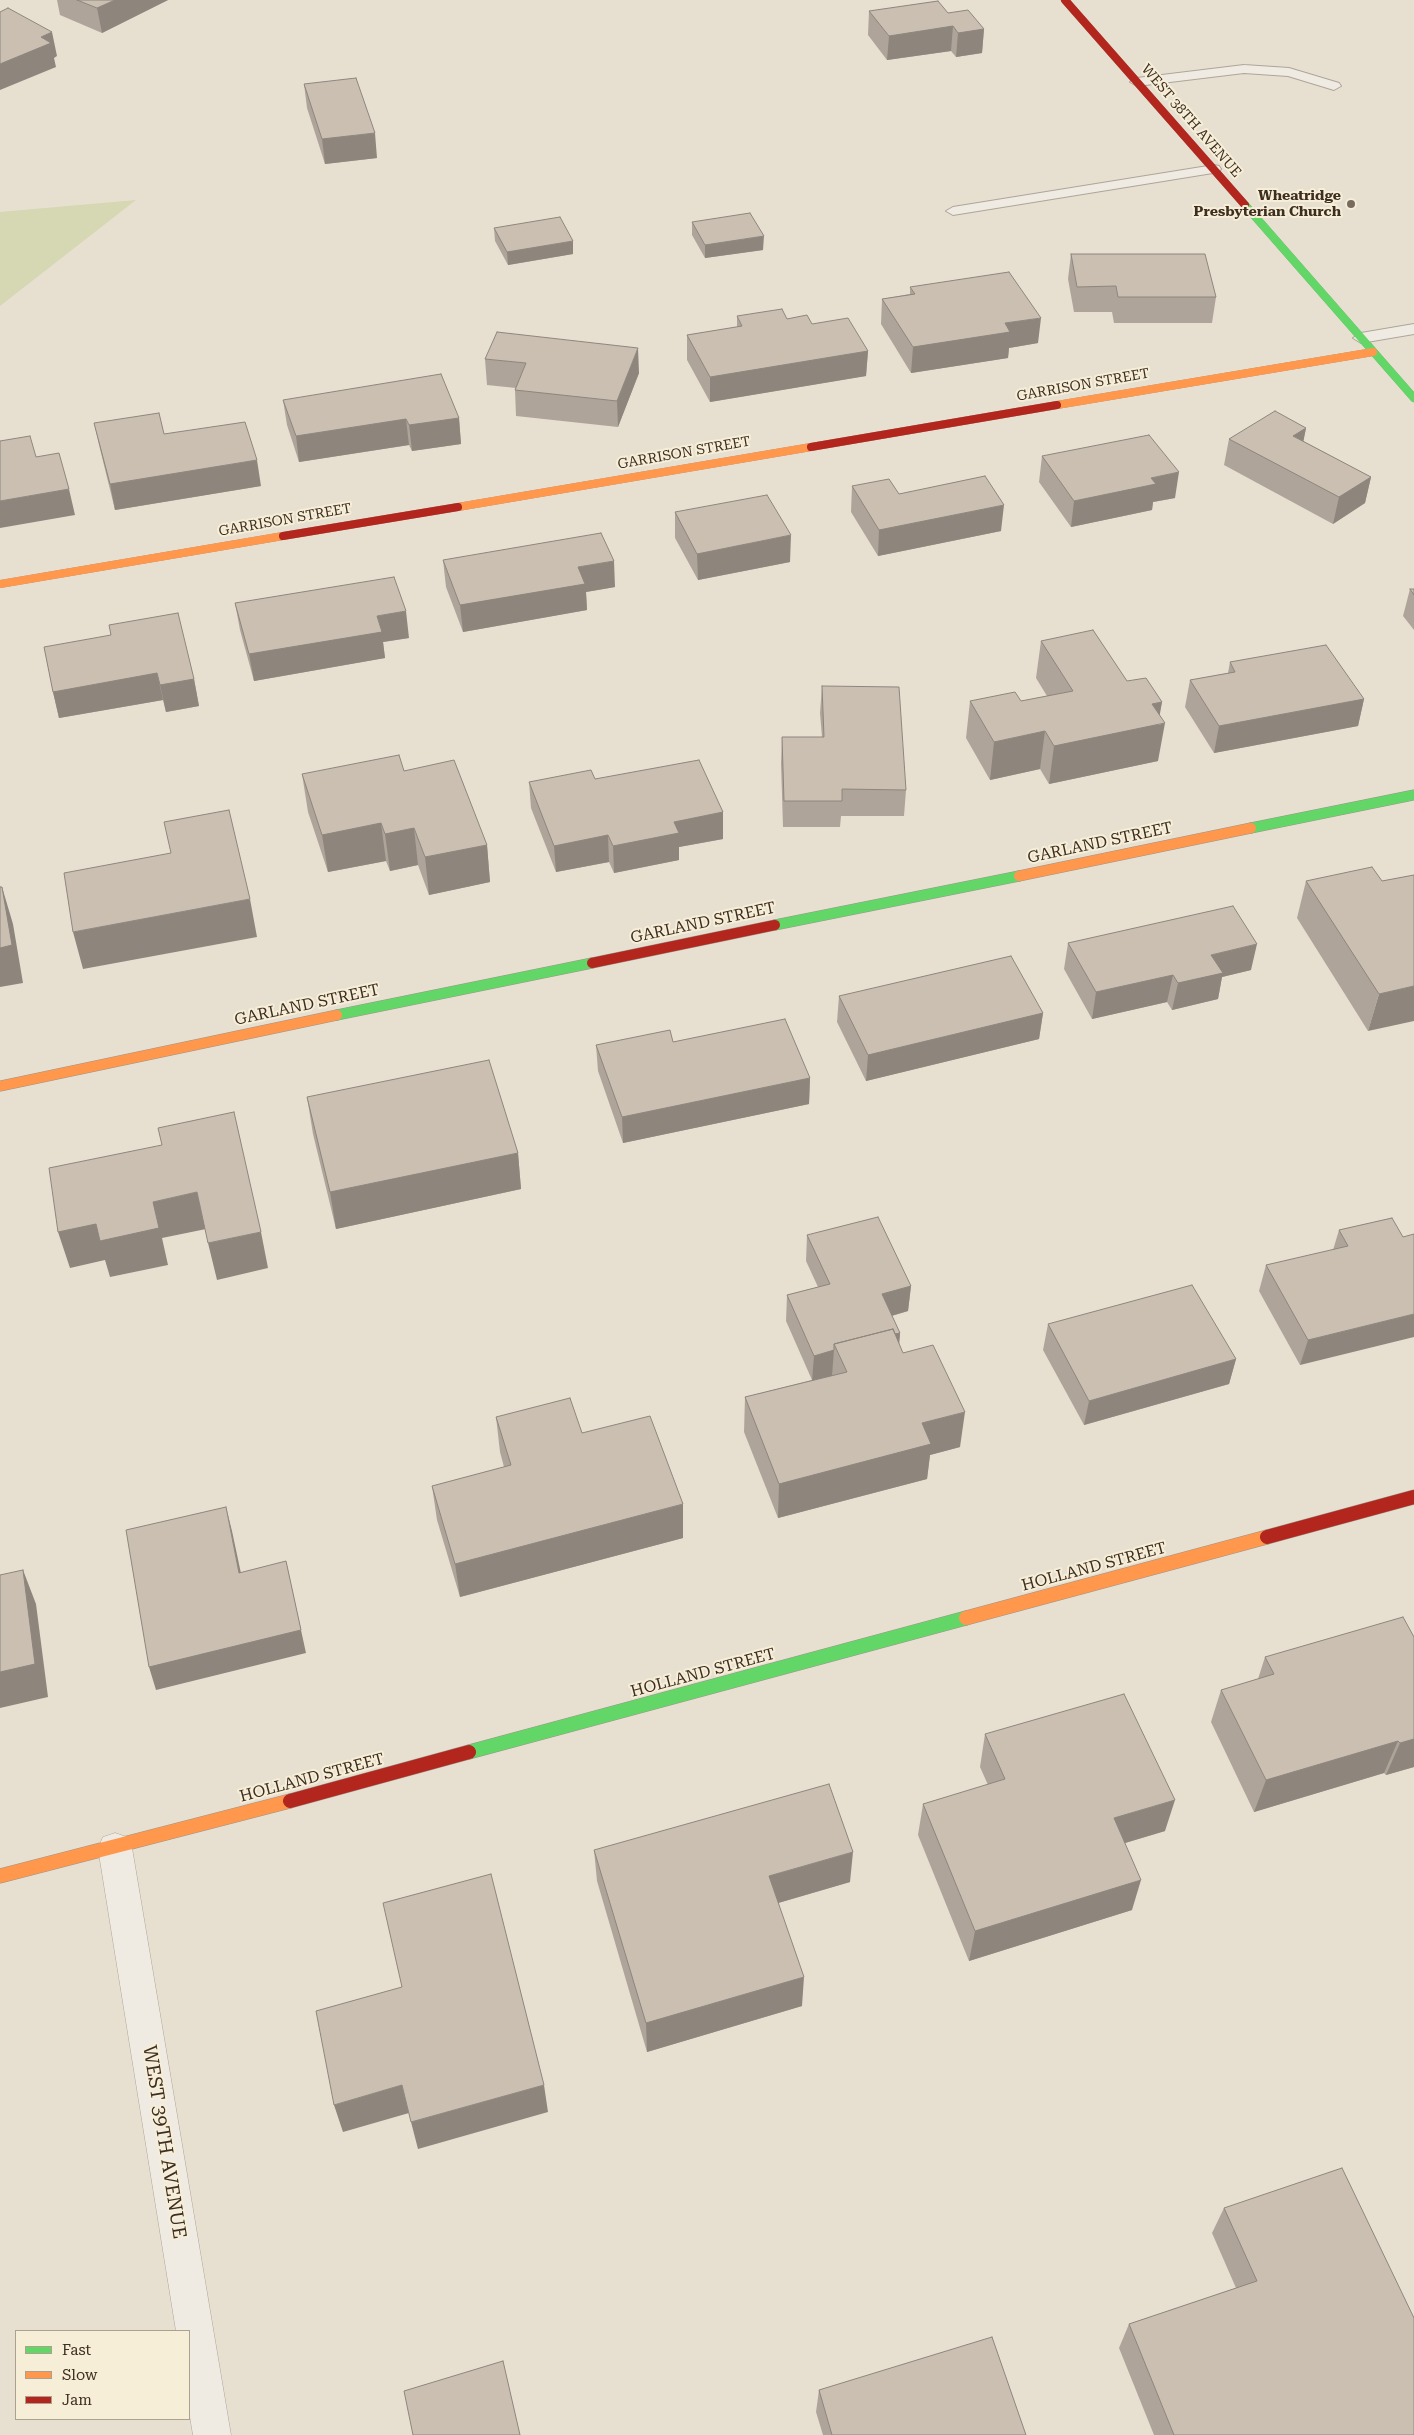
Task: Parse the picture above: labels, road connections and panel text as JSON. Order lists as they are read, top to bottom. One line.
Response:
{"streets":{"street":["WEST 38TH AVENUE","GARRISON STREET","GARLAND STREET","HOLLAND STREET","WEST 39TH AVENUE"]},"crossings":[["WEST 38TH AVENUE","GARRISON STREET"],["HOLLAND STREET","WEST 39TH AVENUE"]],"places":["Wheatridge Presbyterian Church"],"legend":["Fast","Slow","Jam"]}
